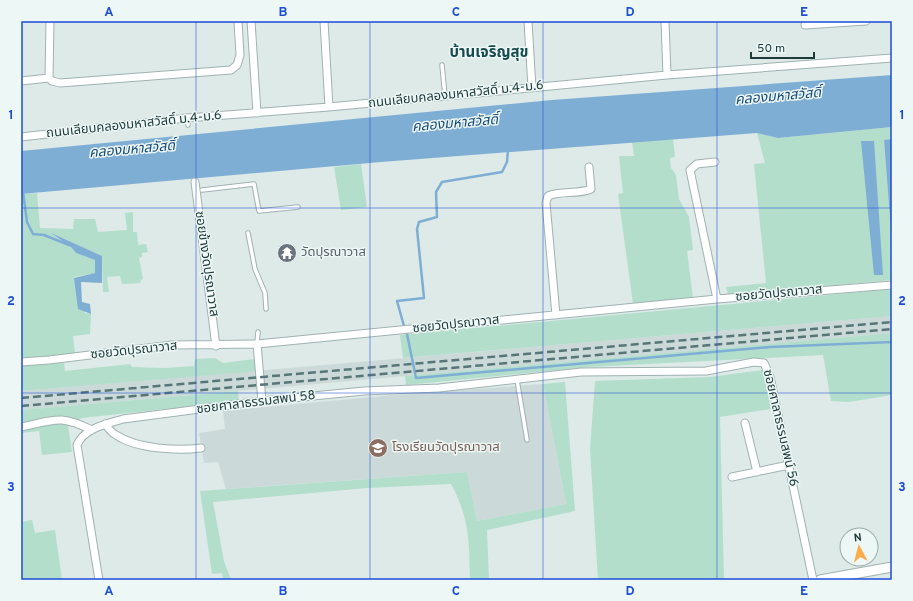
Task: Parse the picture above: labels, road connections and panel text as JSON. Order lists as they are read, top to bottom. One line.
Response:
{"streets":{"street":["ถนนเลียบคลองมหาสวัสดิ์ ม.4-ม.6","ซอยข้างวัดปุรณาวาส","ซอยวัดปุรณาวาส","ซอยศาลาธรรมสพน์ 58","ซอยศาลาธรรมสพน์ 56"]},"crossings":[["ซอยข้างวัดปุรณาวาส","ซอยวัดปุรณาวาส"],["ซอยศาลาธรรมสพน์ 58","ซอยศาลาธรรมสพน์ 56"]],"districts":["บ้านเจริญสุข"],"water":["คลองมหาสวัสดิ์"],"places":{"temple":["วัดปุรณาวาส"],"school or university":["โรงเรียนวัดปุรณาวาส"]},"scale_bar":"50 m","north":"top","grid":{"columns":["A","B","C","D","E"],"rows":["1","2","3"]}}
